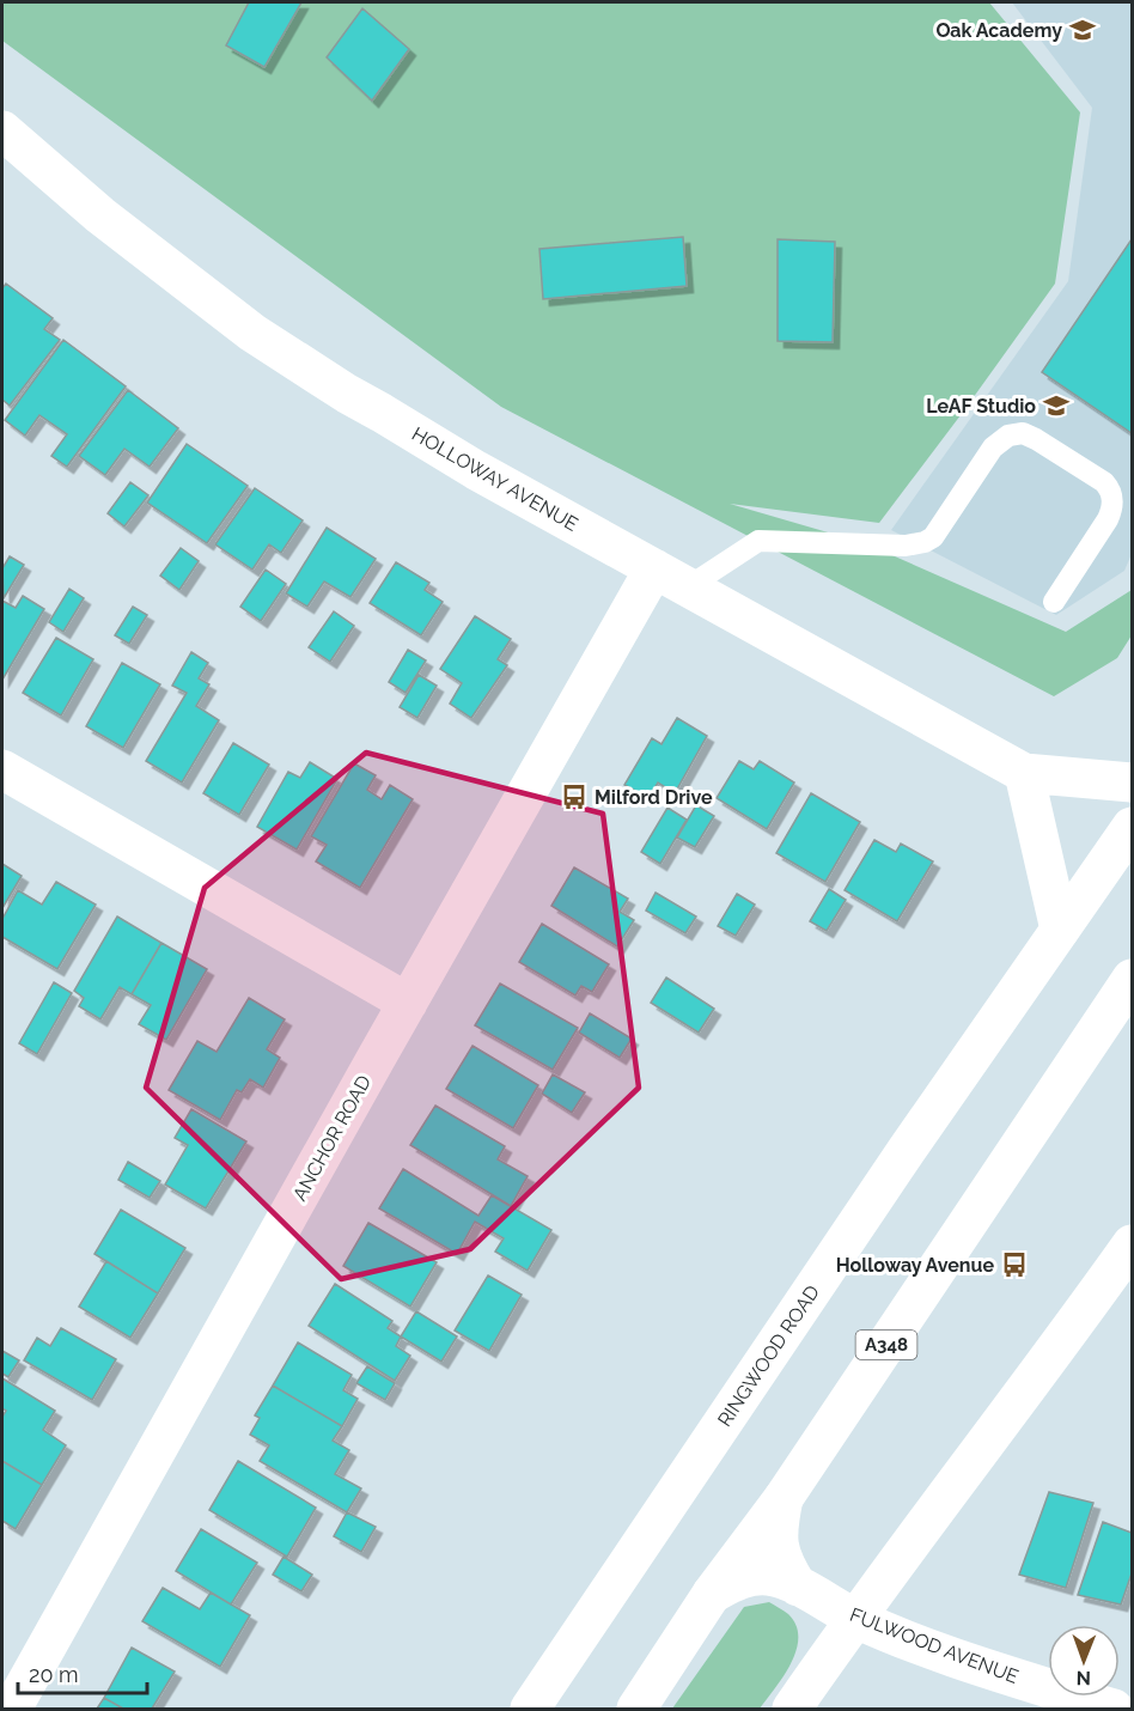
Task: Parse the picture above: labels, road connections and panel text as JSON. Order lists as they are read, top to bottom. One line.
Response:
{"streets":{"main road":["HOLLOWAY AVENUE","ANCHOR ROAD","A348","RINGWOOD ROAD","FULWOOD AVENUE"]},"crossings":[["HOLLOWAY AVENUE","ANCHOR ROAD"],["A348","FULWOOD AVENUE"]],"places":{"school or university":["Oak Academy","LeAF Studio"],"bus stop":["Milford Drive","Holloway Avenue"]},"scale_bar":"20 m","north":"bottom"}
